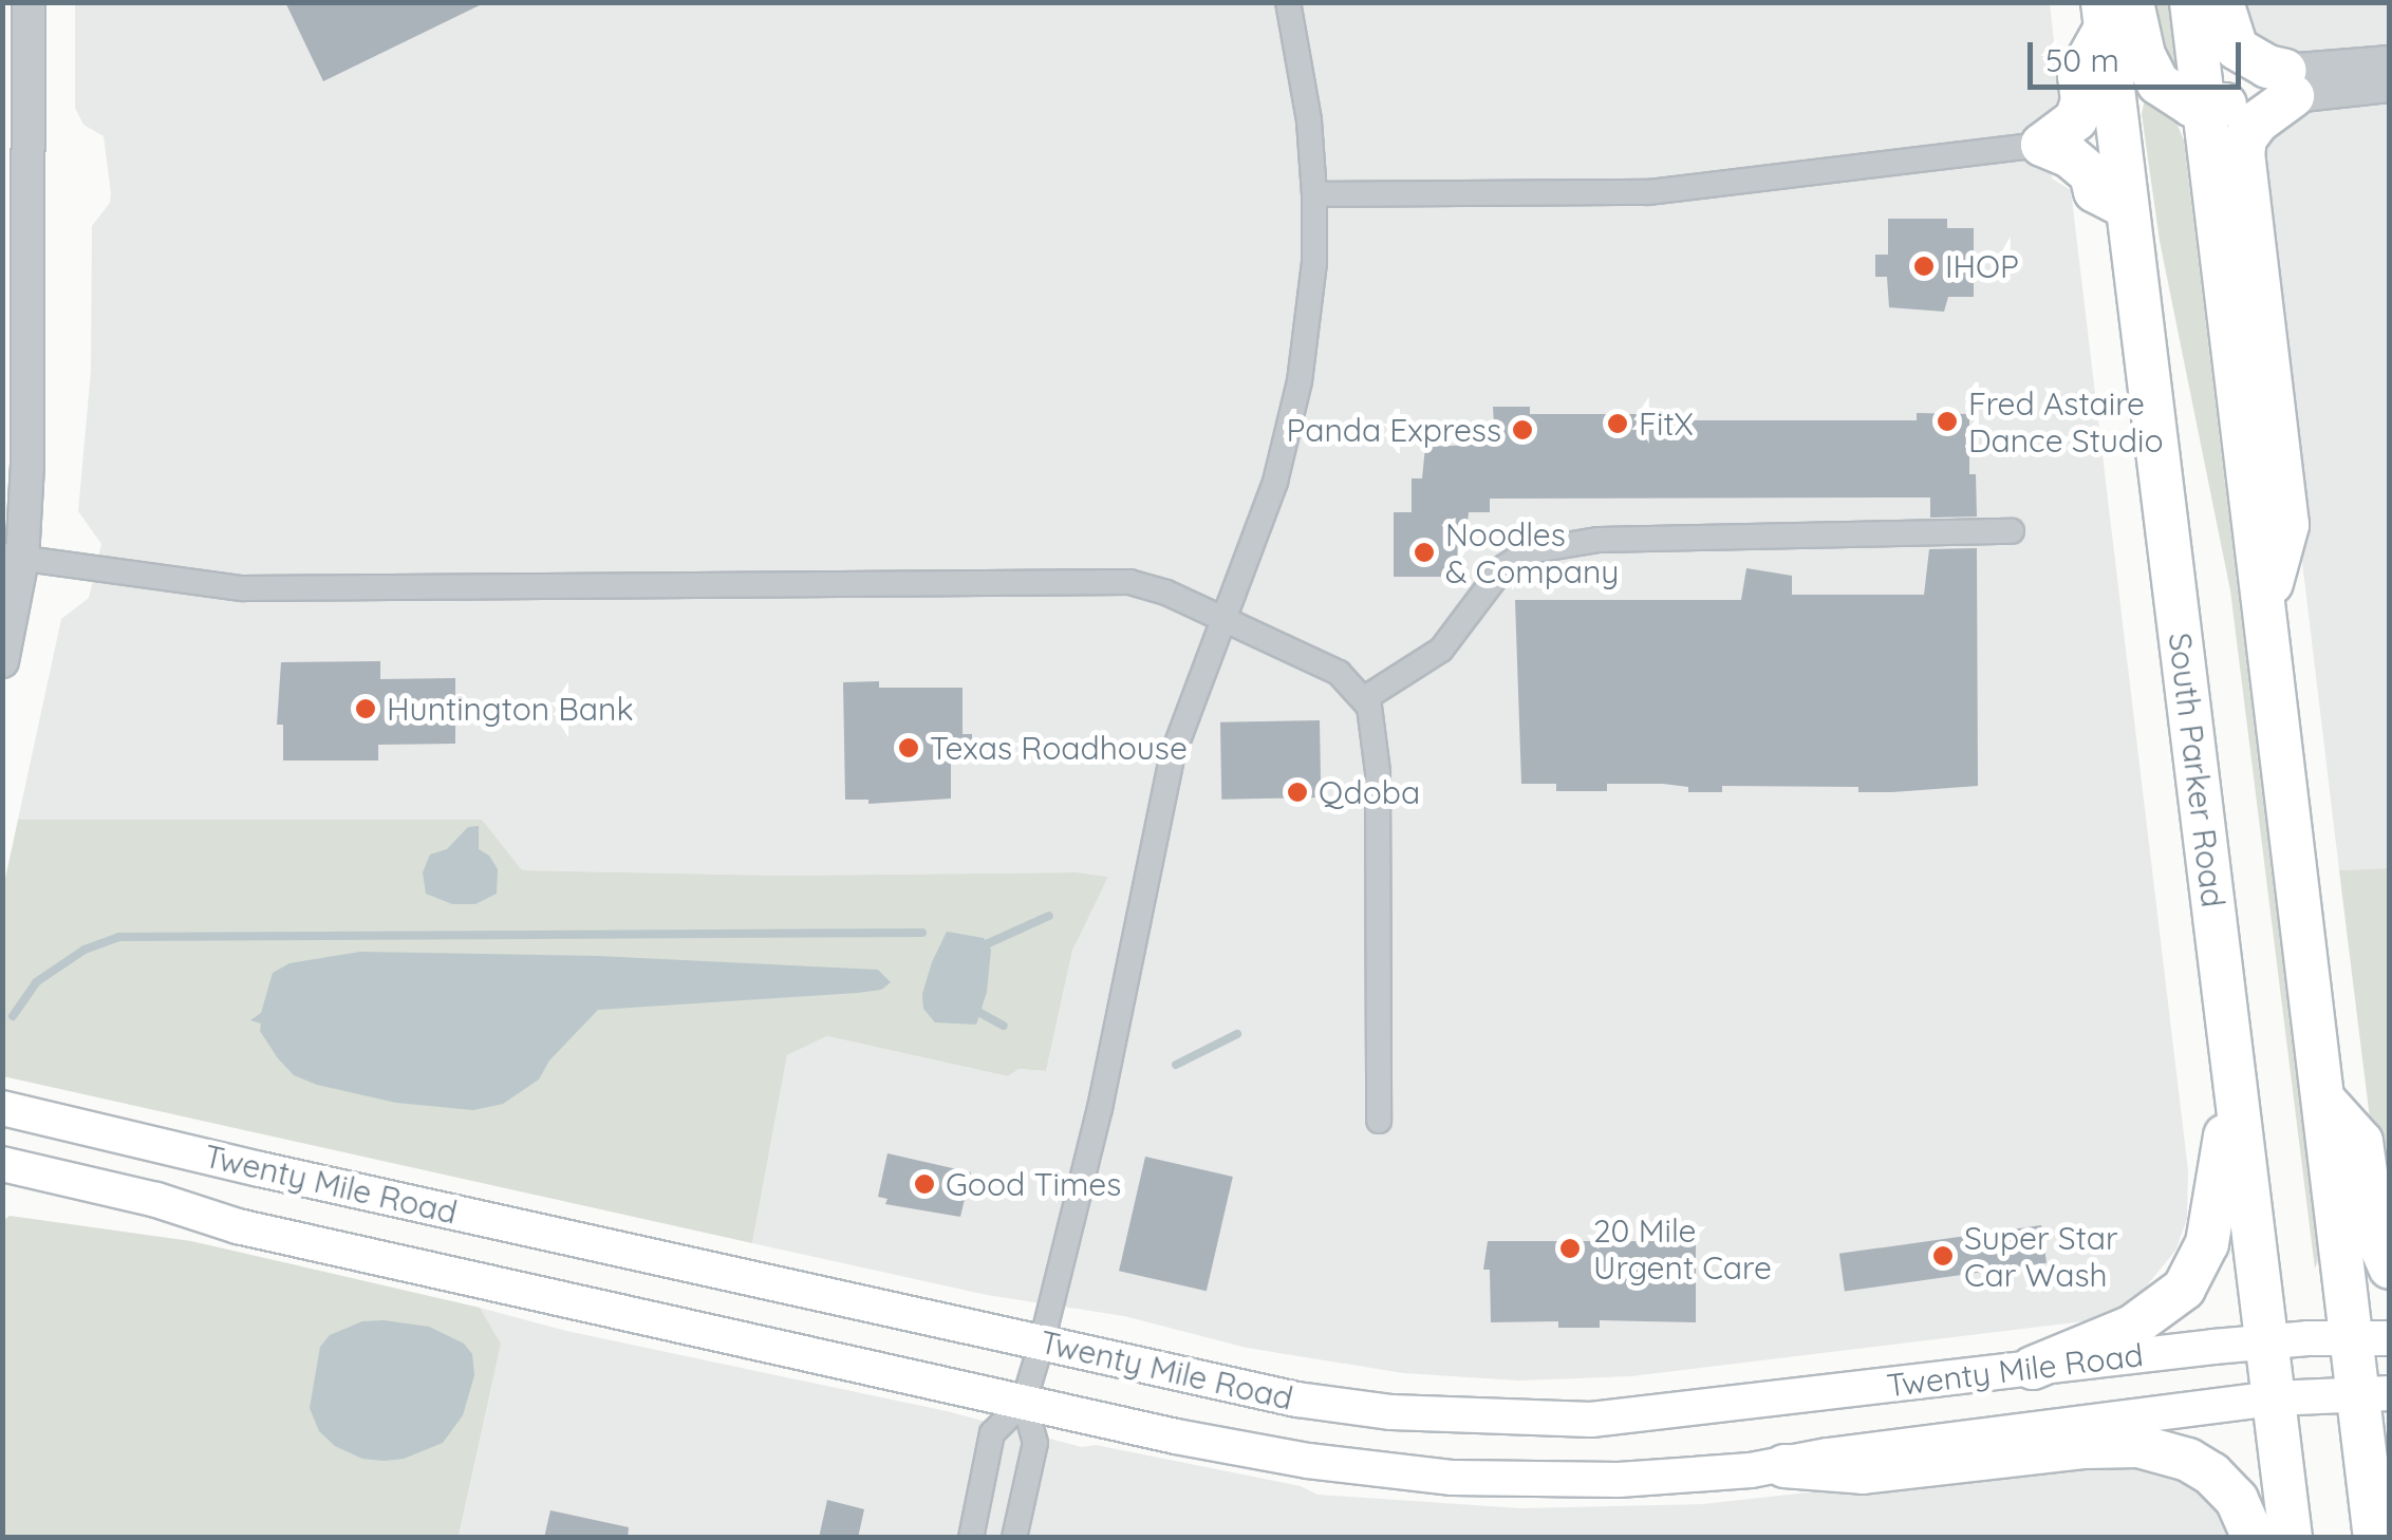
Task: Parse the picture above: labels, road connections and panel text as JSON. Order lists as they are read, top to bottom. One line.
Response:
{"streets":{"highway":["South Parker Road"],"main road":["Twenty Mile Road"]},"crossings":[["South Parker Road","Twenty Mile Road"]],"places":["IHOP","Fred Astaire Dance Studio","FitX","Panda Express","Noodles & Company","Huntington Bank","Texas Roadhouse","Qdoba","Good Times","20 Mile Urgent Care","Super Star Car Wash"],"scale_bar":"50 m"}
